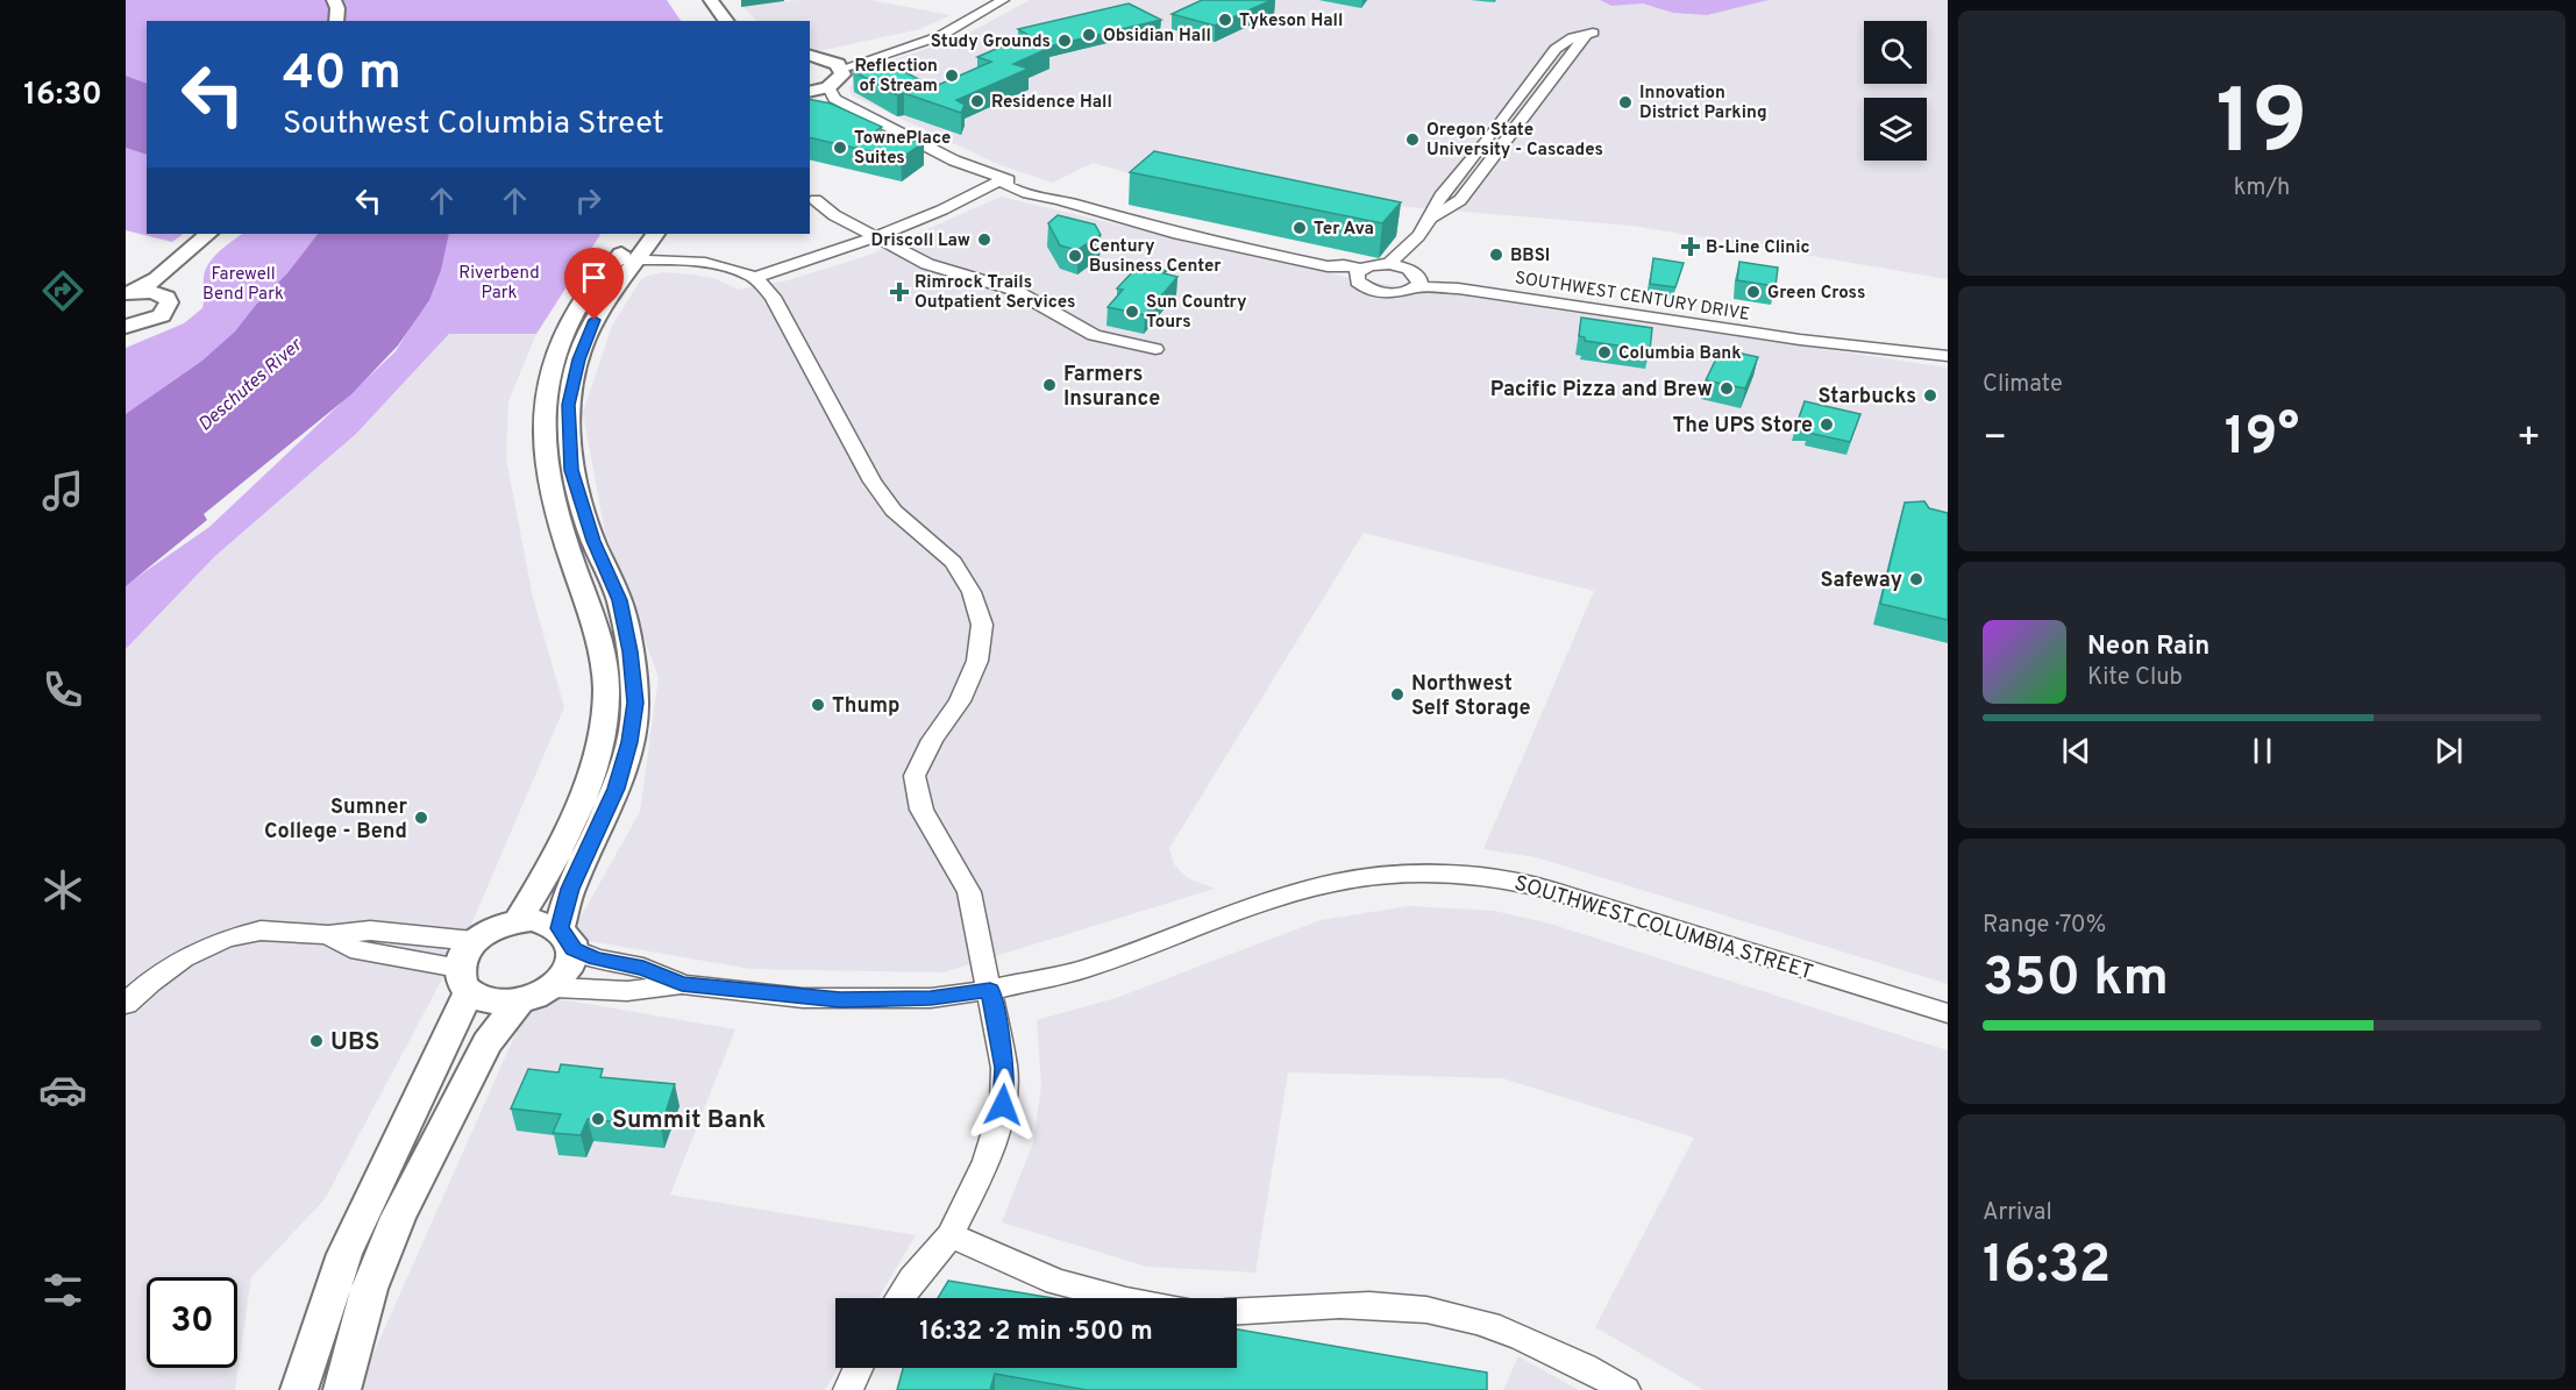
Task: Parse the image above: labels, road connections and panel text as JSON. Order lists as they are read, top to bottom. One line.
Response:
{"streets":{"street":["SOUTHWEST CENTURY DRIVE","SOUTHWEST COLUMBIA STREET"]},"water":["Deschutes River"],"parks":["Riverbend Park","Farewell Bend Park"],"places":{"other":["Tykeson Hall","Obsidian Hall","Study Grounds","Reflection of Stream","Residence Hall","Innovation District Parking","Oregon State University - Cascades","TownePlace Suites","Ter Ava","Driscoll Law","BBSI","Century Business Center","Green Cross","Sun Country Tours","Columbia Bank","Farmers Insurance","Pacific Pizza and Brew","Starbucks","The UPS Store","Safeway","Northwest Self Storage","Thump","Sumner College - Bend","UBS","Summit Bank"],"health":["B-Line Clinic","Rimrock Trails Outpatient Services"]},"page":{"tabs":"16:30","tile":[["19","km/h"],"Climate",["Range · 70%","350 km"],["Arrival","16:32"]],"turn":["40 m","Southwest Columbia Street"],"heat":["−","19°","+"],"song":["Neon Rain","Kite Club"],"limit":"30","trip":"16:32 · 2 min · 500 m"}}
